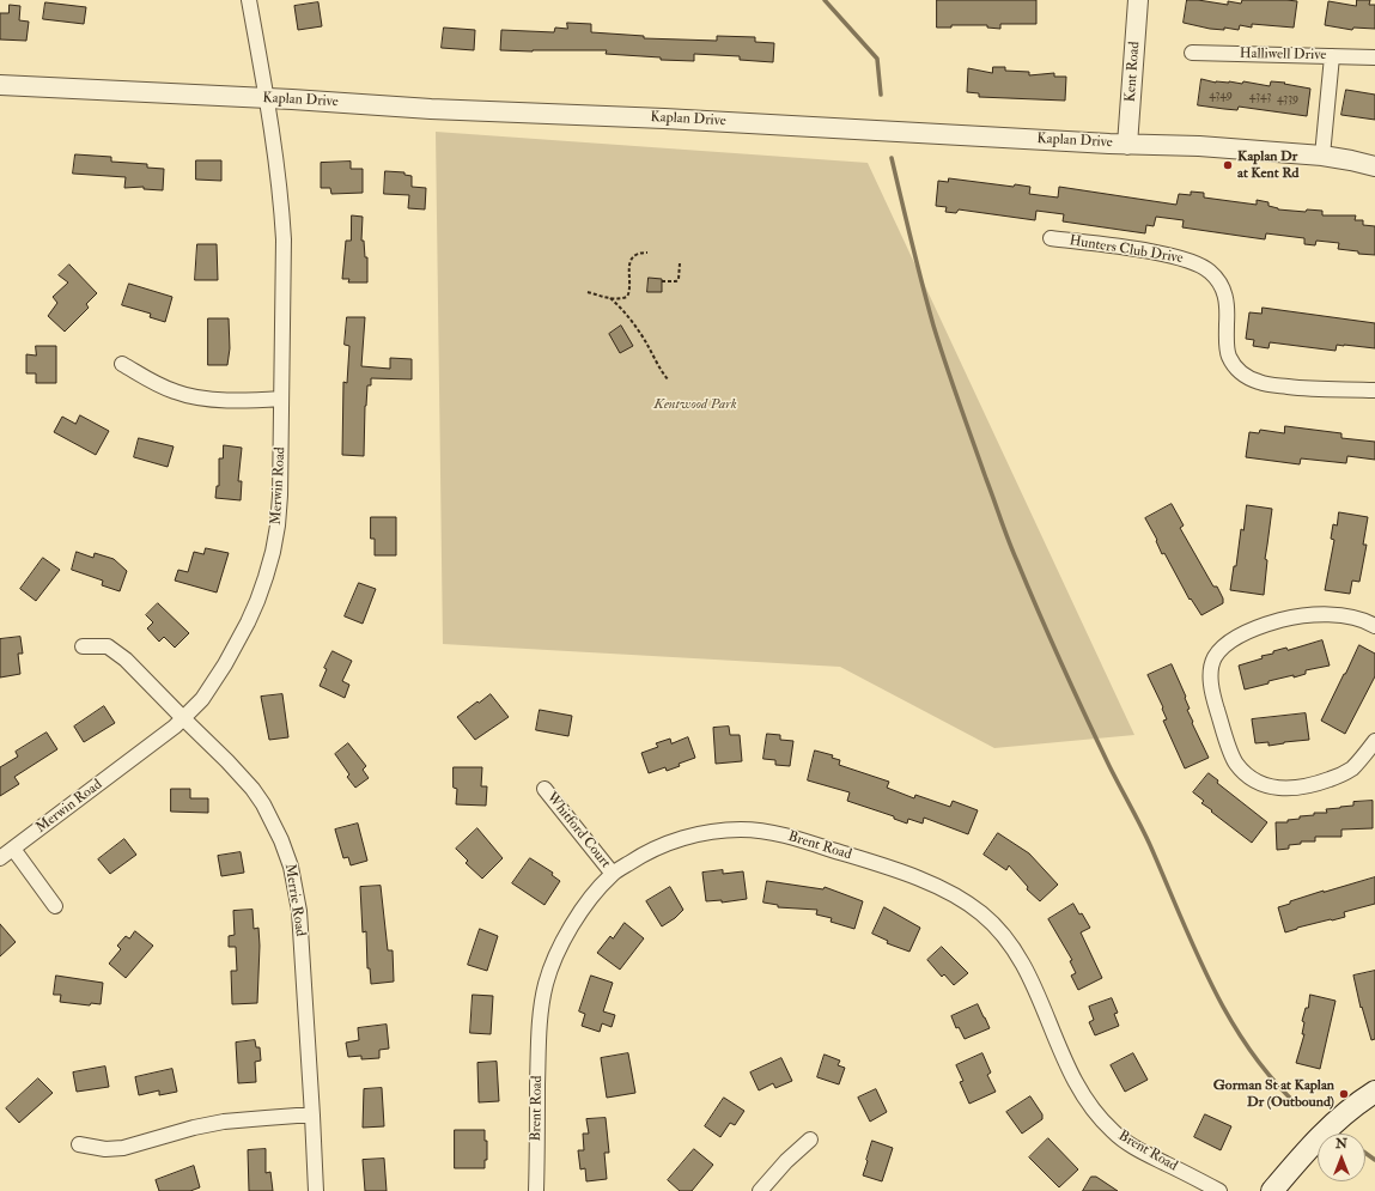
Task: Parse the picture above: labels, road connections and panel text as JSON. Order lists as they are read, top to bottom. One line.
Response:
{"streets":{"street":["Halliwell Drive","Kent Road","Kaplan Drive","Hunters Club Drive","Merwin Road","Whitford Court","Brent Road","Merrie Road"]},"crossings":[["Kent Road","Kaplan Drive"],["Kaplan Drive","Merwin Road"],["Merwin Road","Merrie Road"],["Whitford Court","Brent Road"]],"parks":["Kentwood Park"],"places":["Kaplan Dr at Kent Rd","Gorman St at Kaplan Dr (Outbound)"],"house_numbers":["4349","4343","4339"],"north":"top"}
